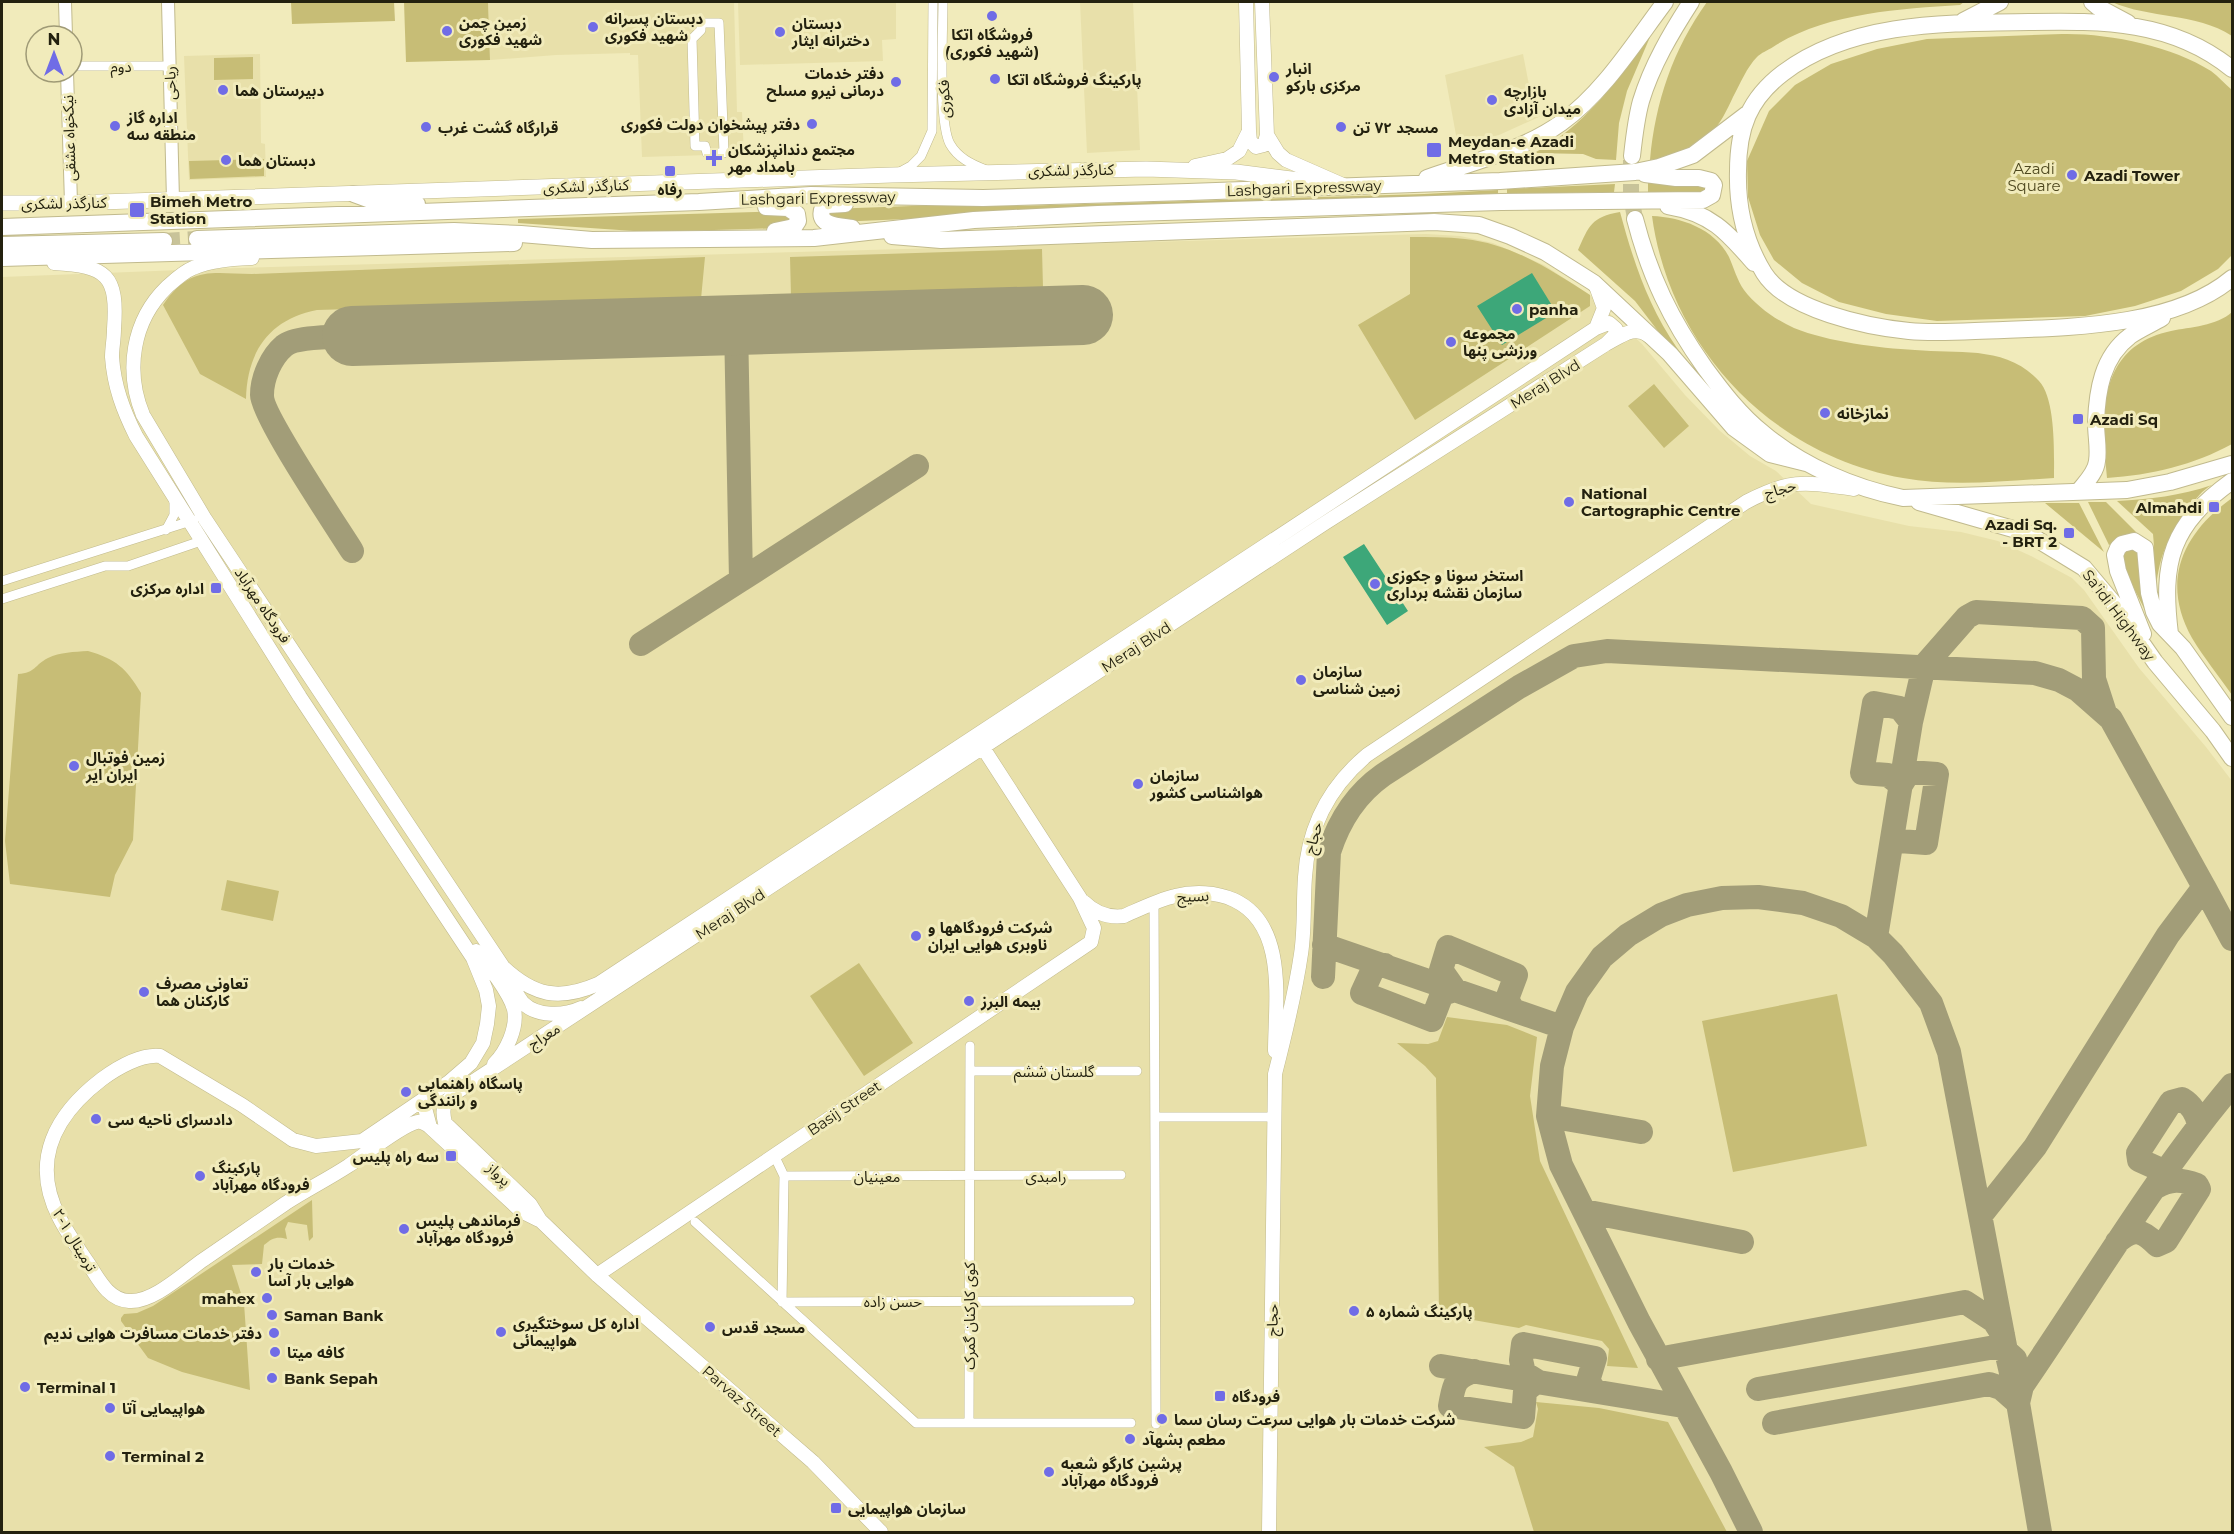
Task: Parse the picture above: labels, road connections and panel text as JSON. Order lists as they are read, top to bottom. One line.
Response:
{"streets":{"highway":["Lashgari Expressway","Sa'idi Highway"],"main road":["کنارگذر لشکری","Meraj Blvd","حجاج","فرودگاه مهرآباد","بسیج","معراج","Basij Street","پرواز","ترمینال ۱-۲","Parvaz Street"],"street":["دوم","ریاحی","فکوری","نیکخواه عشقی","گلستان ششم","معینیان","رامبدی","حسن زاده","کوی کارکنان گمرک"]},"crossings":[["دوم","ریاحی"],["ریاحی","کنارگذر لشکری"],["فکوری","کنارگذر لشکری"],["نیکخواه عشقی","کنارگذر لشکری"],["کنارگذر لشکری","Lashgari Expressway"],["Meraj Blvd","فرودگاه مهرآباد"],["Meraj Blvd","معراج"],["حجاج","بسیج"],["فرودگاه مهرآباد","معراج"],["بسیج","Basij Street"],["معراج","پرواز"],["گلستان ششم","کوی کارکنان گمرک"],["Basij Street","پرواز"],["Basij Street","Parvaz Street"],["پرواز","Parvaz Street"],["معینیان","رامبدی"],["معینیان","کوی کارکنان گمرک"],["رامبدی","کوی کارکنان گمرک"],["حسن زاده","کوی کارکنان گمرک"]],"parks":["Azadi Square"],"places":{"other":["فروشگاه اتکا (شهید فکوری)","دبستان پسرانه شهید فکوری","زمین چمن شهید فکوری","دبستان دخترانه ایثار","انبار مرکزی بارکو","پارکینگ فروشگاه اتکا","دفتر خدمات درمانی نیرو مسلح","دبیرستان هما","بازارچه میدان آزادی","دفتر پیشخوان دولت فکوری","اداره گاز منطقه سه","قرارگاه گشت غرب","مسجد ۷۲ تن","دبستان هما","Azadi Tower","panha","مجموعه ورزشی پنها","نمازخانه","National Cartographic Centre","استخر سونا و جکوزی سازمان نقشه برداری","سازمان زمین شناسی","زمین فوتبال ایران ایر","سازمان هواشناسی کشور","شرکت فرودگاهها و ناوبری هوایی ایران","تعاونی مصرف کارکنان هما","بیمه البرز","پاسگاه راهنمایی و رانندگی","دادسرای ناحیه سی","پارکینگ فرودگاه مهرآباد","فرماندهی پلیس فرودگاه مهرآباد","خدمات بار هوایی بار آسا","mahex","پارکینگ شماره ۵","Saman Bank","مسجد قدس","اداره کل سوختگیری هواپیمائی","دفتر خدمات مسافرت هوایی ندیم","کافه میتا","Bank Sepah","Terminal 1","هواپیمایی آتا","شرکت خدمات بار هوایی سرعت رسان سما","مطعم بشهآد","Terminal 2","پرشین کارگو شعبه فرودگاه مهرآباد"],"transit":["Meydan-e Azadi Metro Station","رفاه","Bimeh Metro Station","Azadi Sq","Almahdi","Azadi Sq. - BRT 2","اداره مرکزی","سه راه پلیس","فرودگاه","سازمان هواپیمایی"],"health":["مجتمع دندانپزشکان بامداد مهر"]},"north":"top"}
